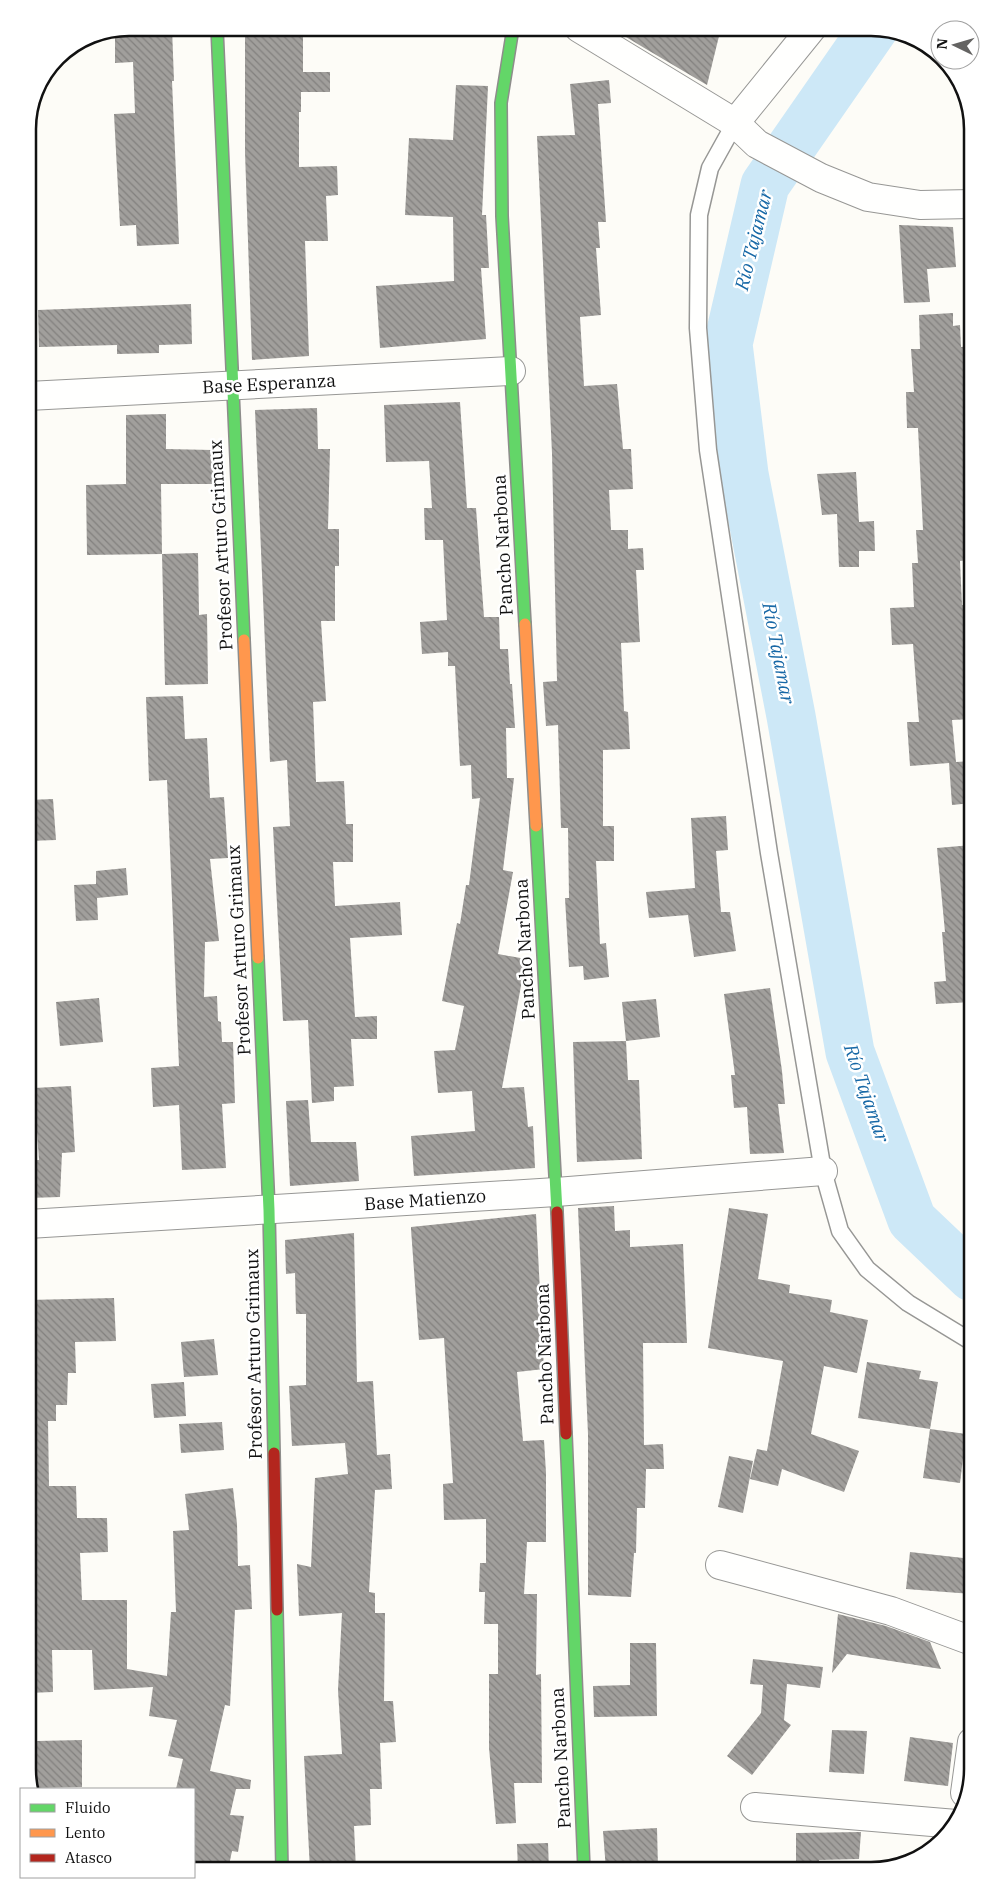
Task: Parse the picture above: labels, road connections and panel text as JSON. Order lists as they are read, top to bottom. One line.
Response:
{"streets":{"street":["Base Esperanza","Profesor Arturo Grimaux","Pancho Narbona","Base Matienzo"]},"crossings":[["Base Esperanza","Profesor Arturo Grimaux"],["Base Esperanza","Pancho Narbona"],["Profesor Arturo Grimaux","Base Matienzo"],["Pancho Narbona","Base Matienzo"]],"water":["Río Tajamar"],"legend":["Fluido","Lento","Atasco"],"north":"left"}
